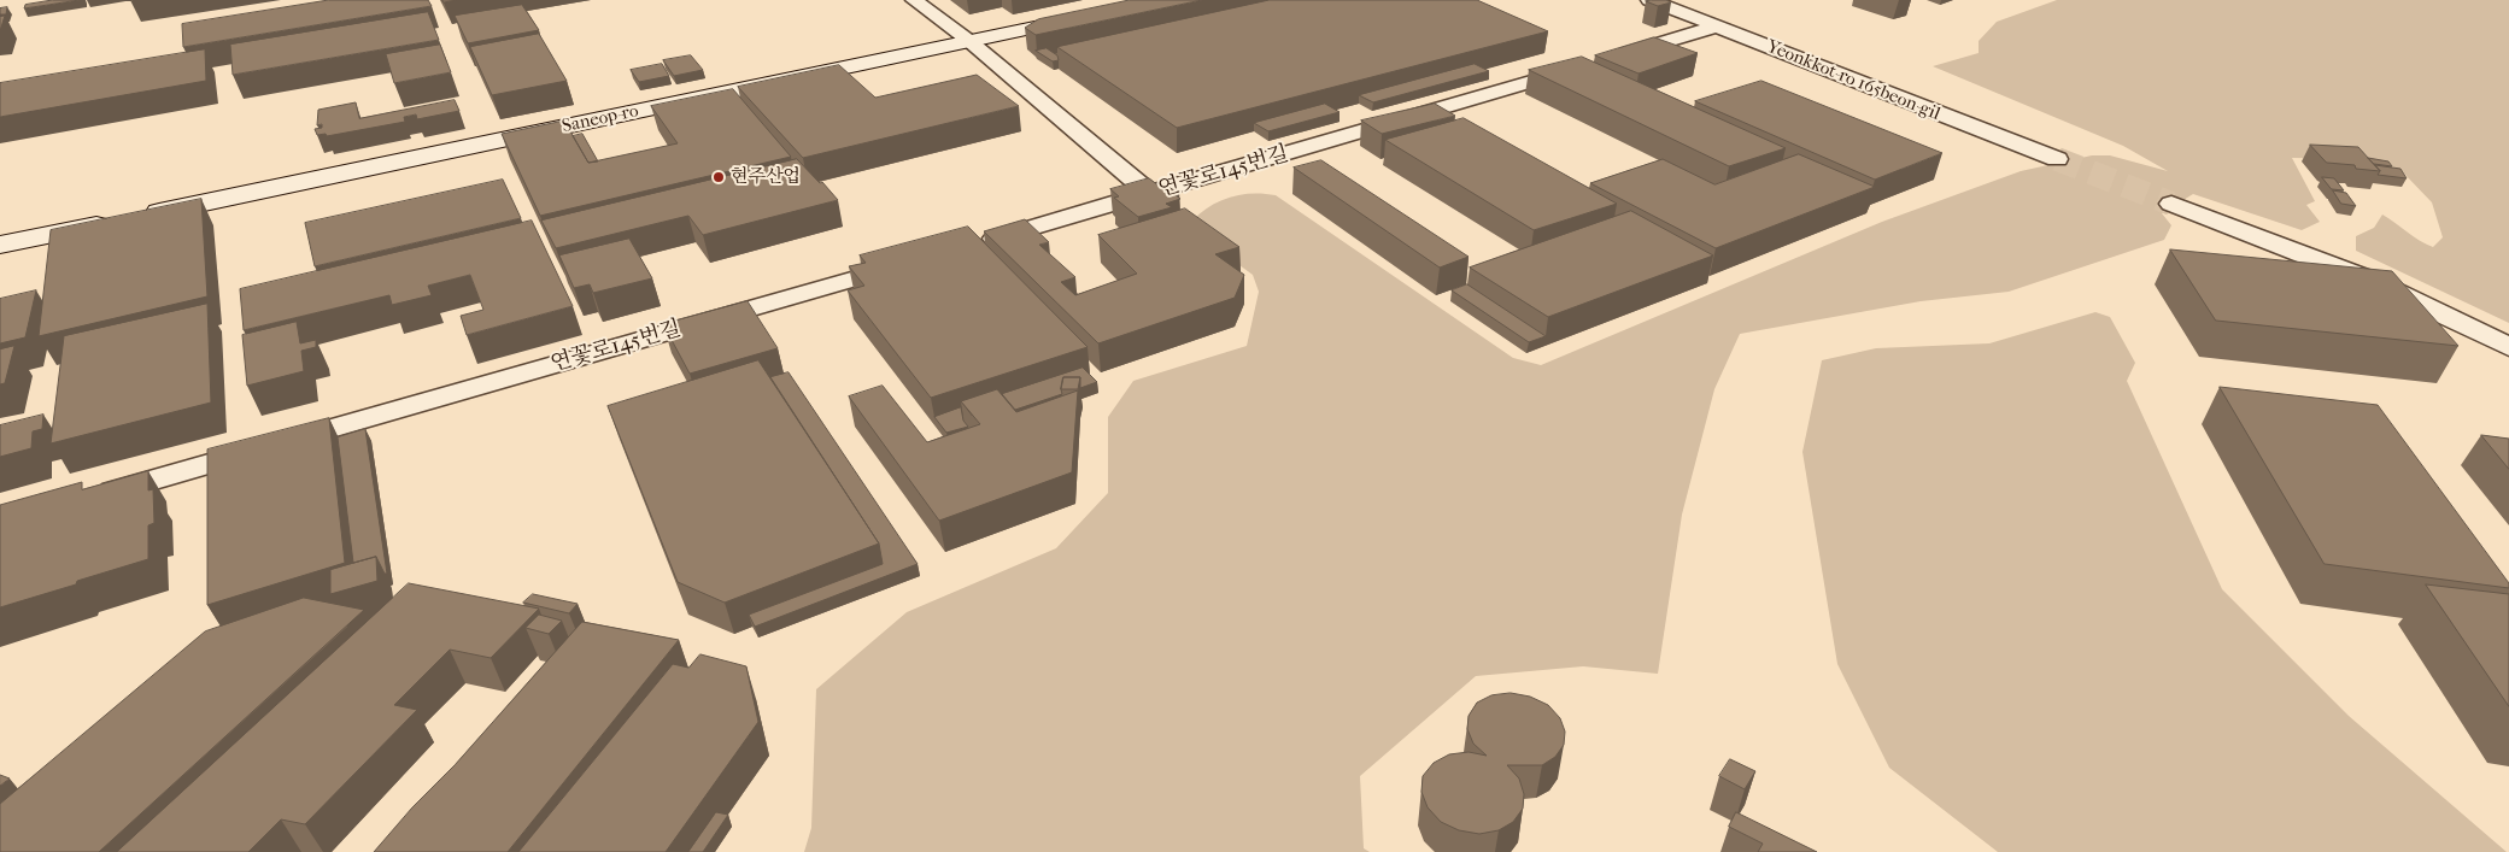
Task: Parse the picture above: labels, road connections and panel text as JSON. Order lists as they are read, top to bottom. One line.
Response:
{"streets":{"street":["Yeonkkot-ro 165beon-gil","Saneop-ro","연꽃로145번길"]},"crossings":[["Yeonkkot-ro 165beon-gil","연꽃로145번길"]],"places":["현주산업"]}
